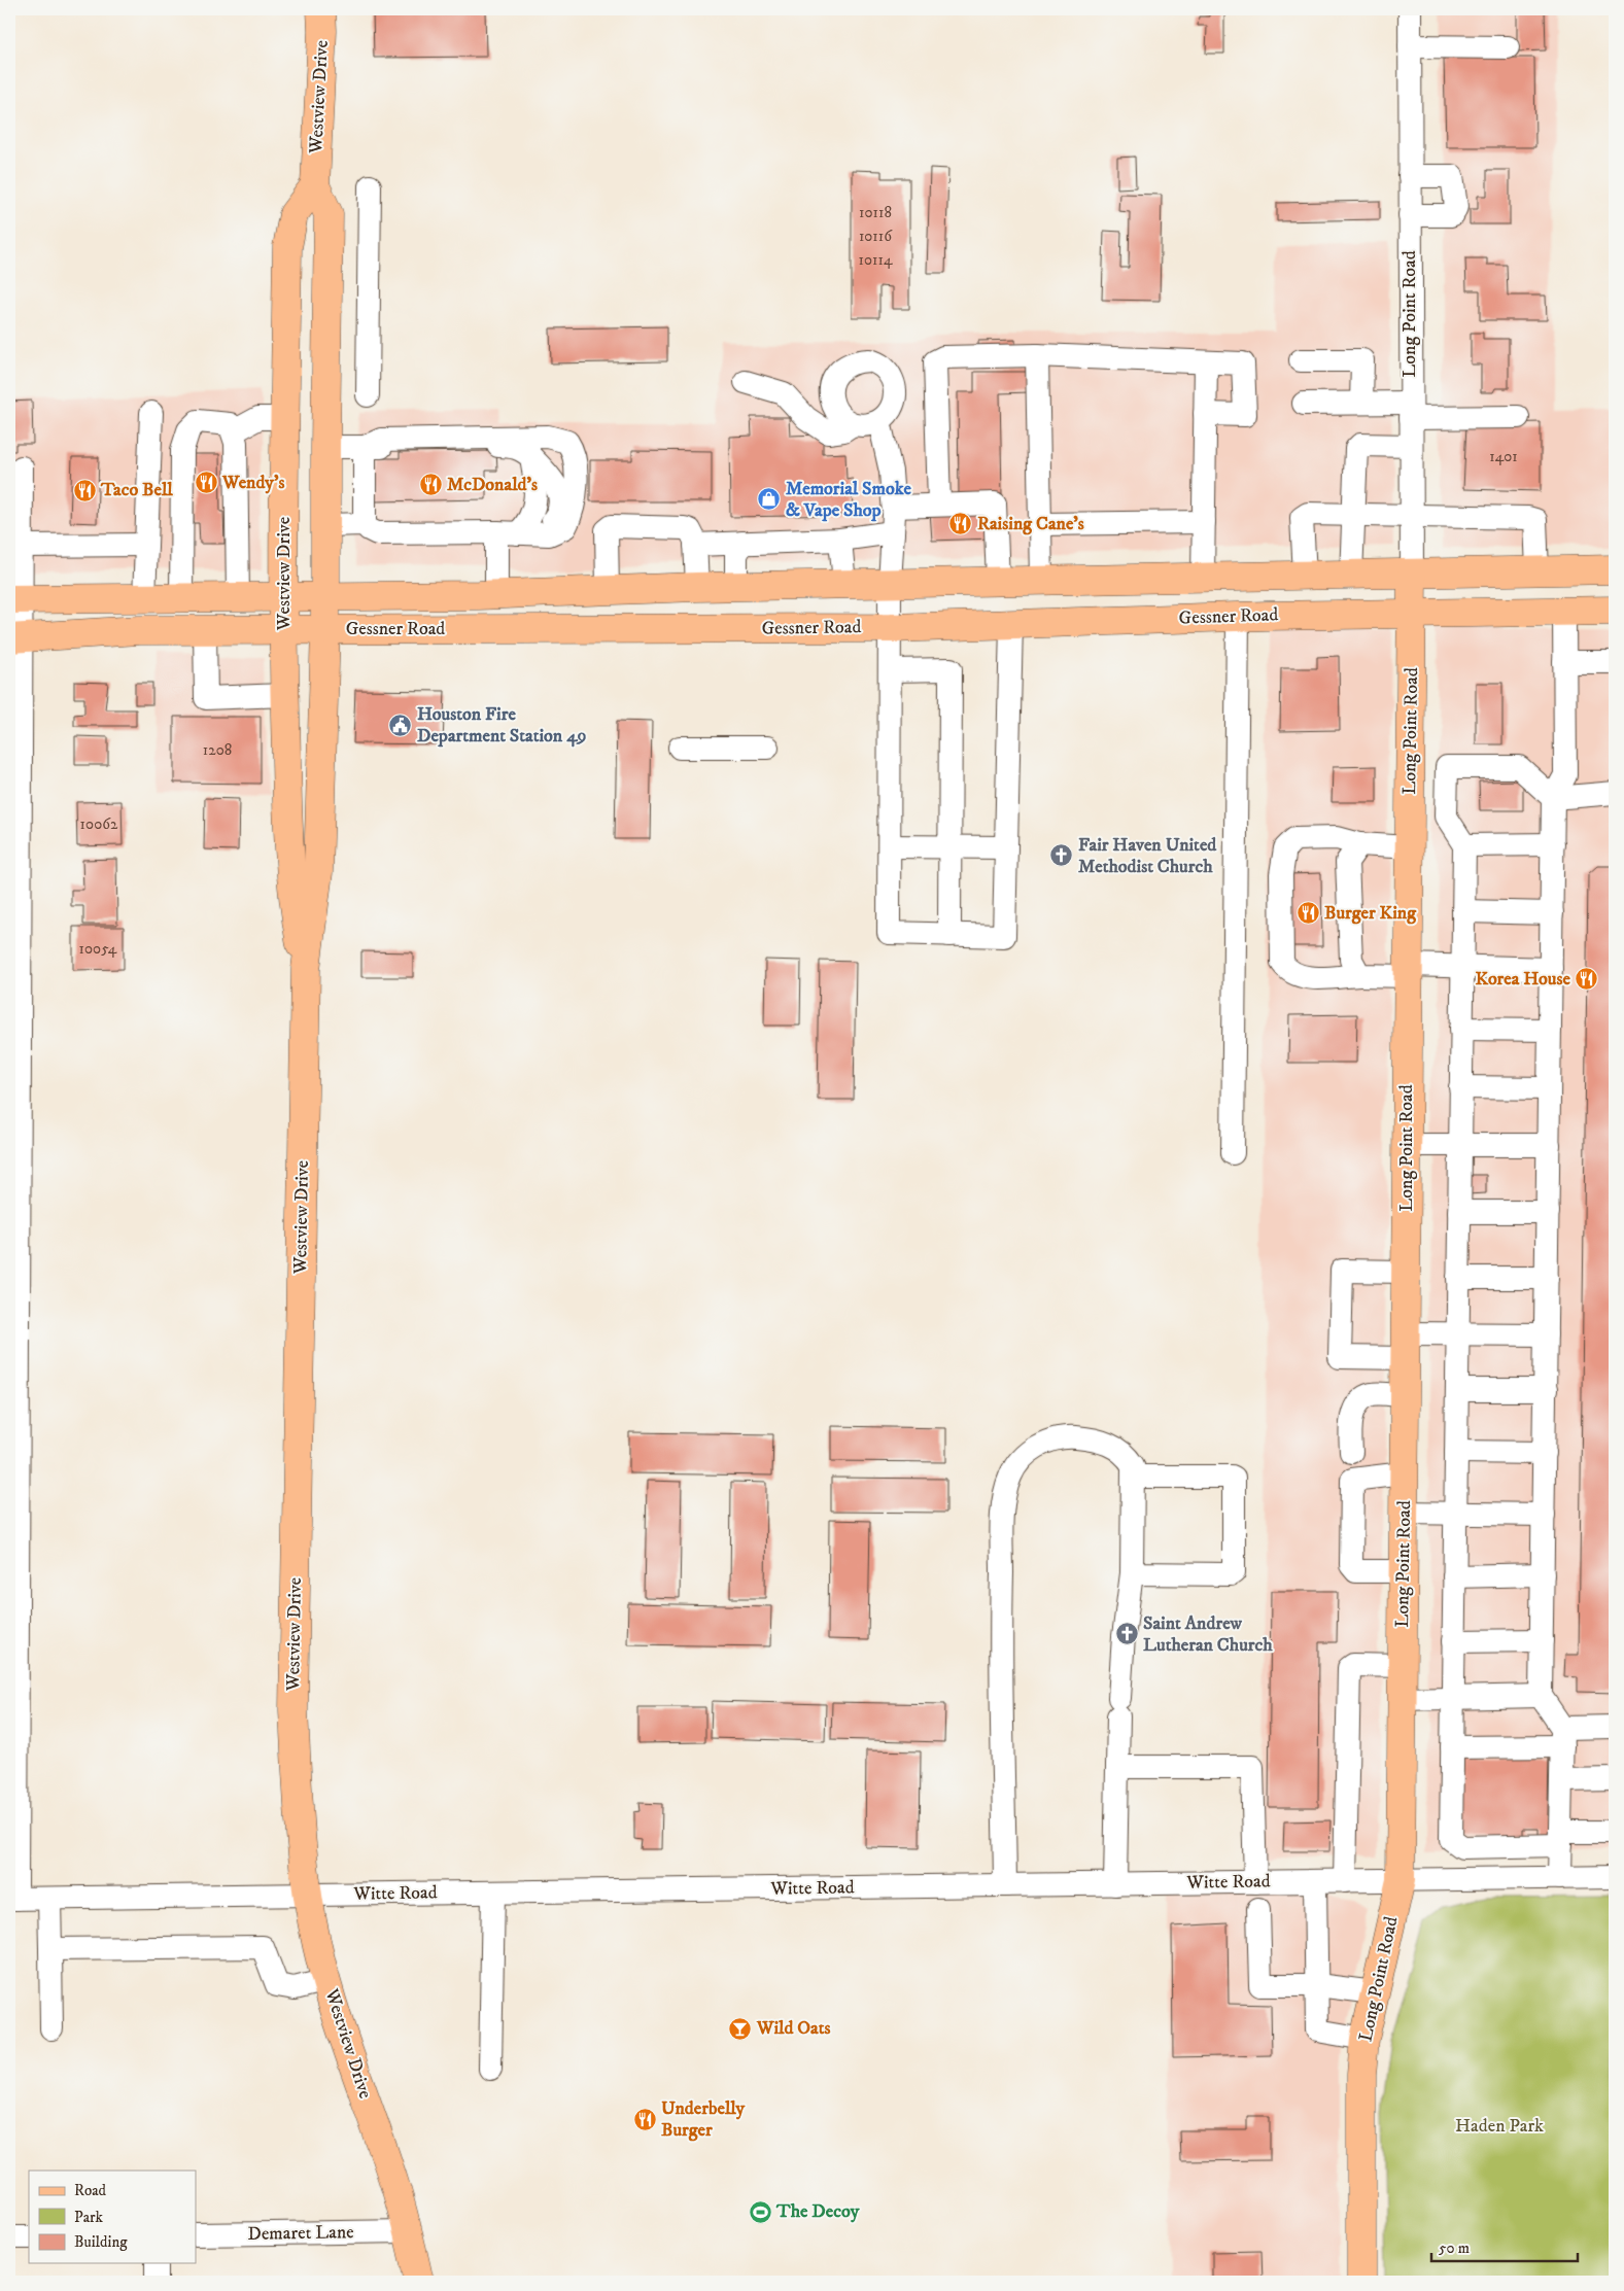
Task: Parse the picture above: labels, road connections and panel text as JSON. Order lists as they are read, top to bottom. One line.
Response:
{"streets":{"main road":["Westview Drive","Long Point Road","Gessner Road"],"street":["Witte Road","Demaret Lane"]},"crossings":[["Westview Drive","Gessner Road"],["Westview Drive","Witte Road"],["Westview Drive","Demaret Lane"],["Long Point Road","Gessner Road"],["Long Point Road","Witte Road"]],"parks":["Haden Park"],"places":{"restaurant":["Wendy's","McDonald's","Taco Bell","Raising Cane's","Burger King","Korea House","Underbelly Burger"],"shop":["Memorial Smoke & Vape Shop"],"public building":["Houston Fire Department Station 49"],"church":["Fair Haven United Methodist Church","Saint Andrew Lutheran Church"],"bar":["Wild Oats"],"sports":["The Decoy"]},"house_numbers":["10118","10116","10114","1401","1208","10062","10054"],"legend":["Road","Park","Building"],"scale_bar":"50 m"}
